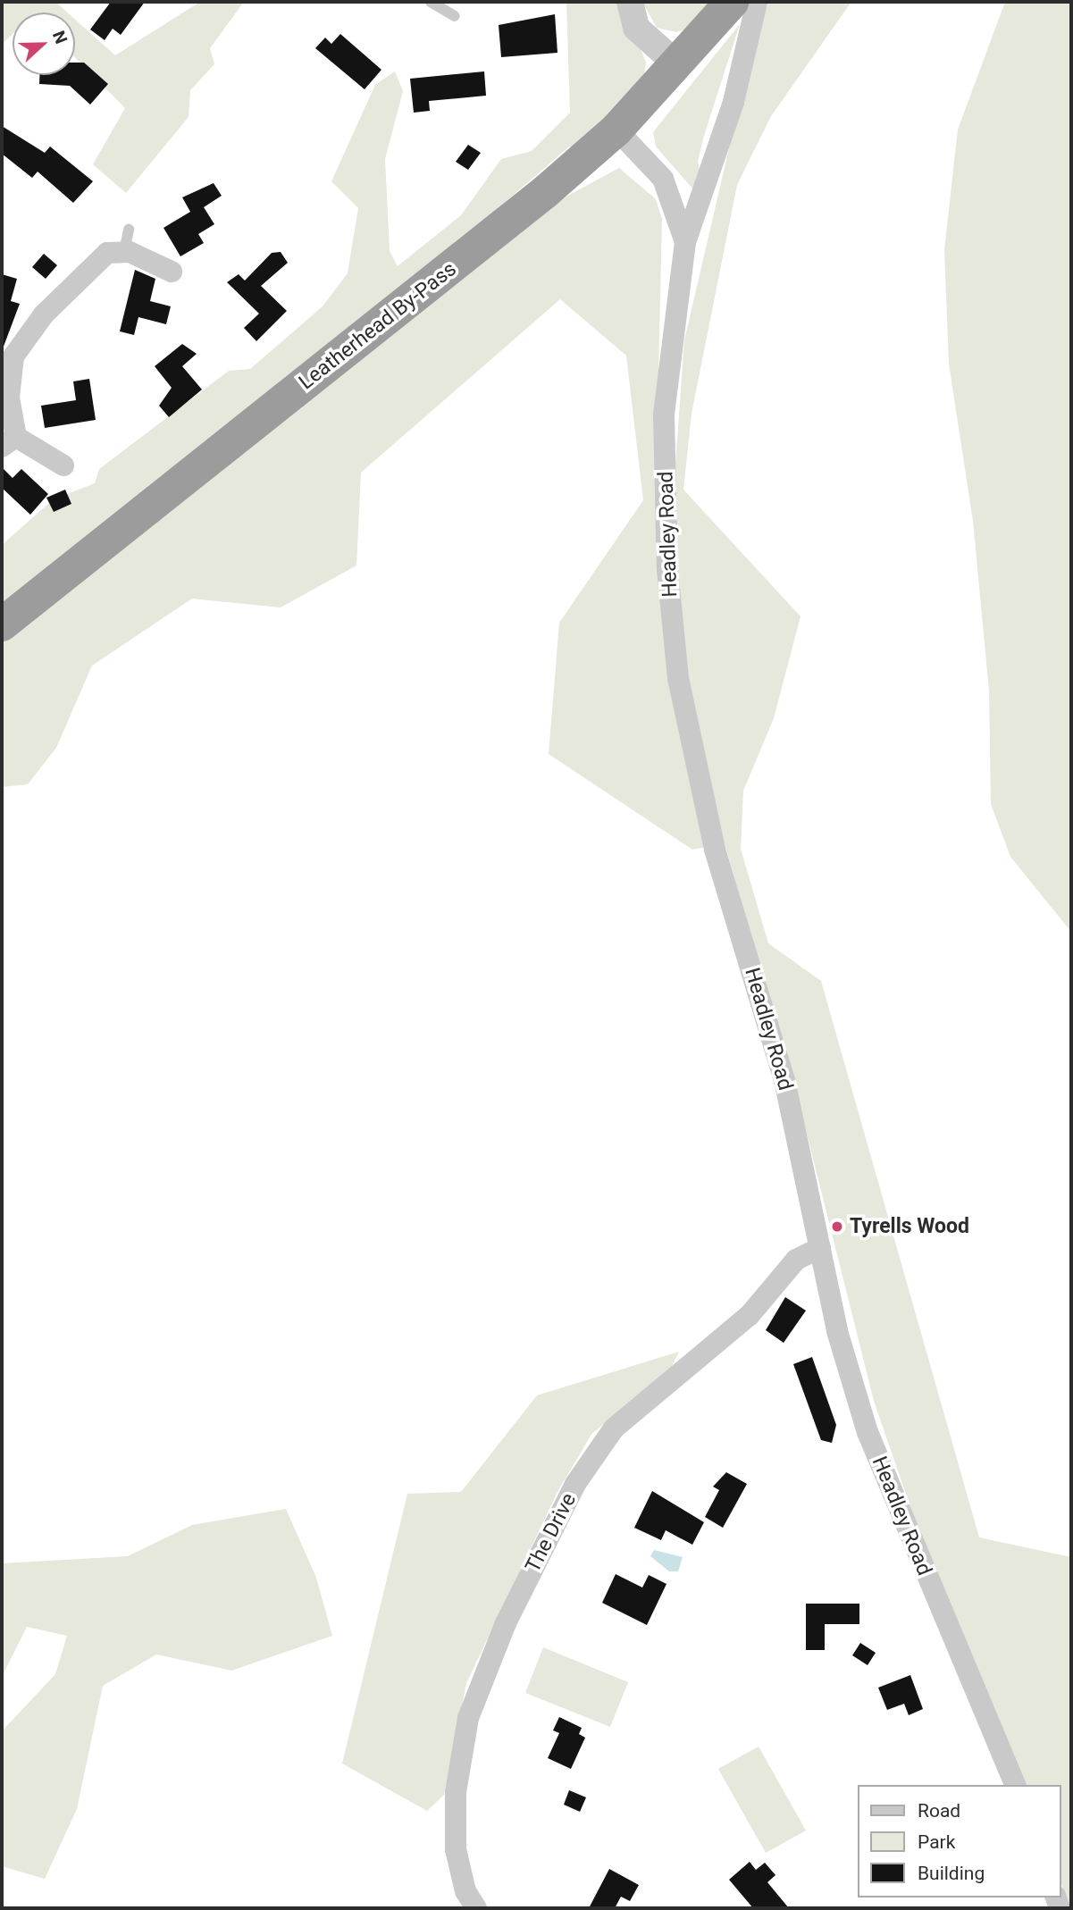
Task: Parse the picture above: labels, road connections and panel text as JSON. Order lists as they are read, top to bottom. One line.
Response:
{"streets":{"highway":["Leatherhead By-Pass"],"street":["Headley Road","The Drive"]},"crossings":[["Leatherhead By-Pass","Headley Road"],["Headley Road","The Drive"]],"places":["Tyrells Wood"],"legend":["Road","Park","Building"],"north":"right"}
